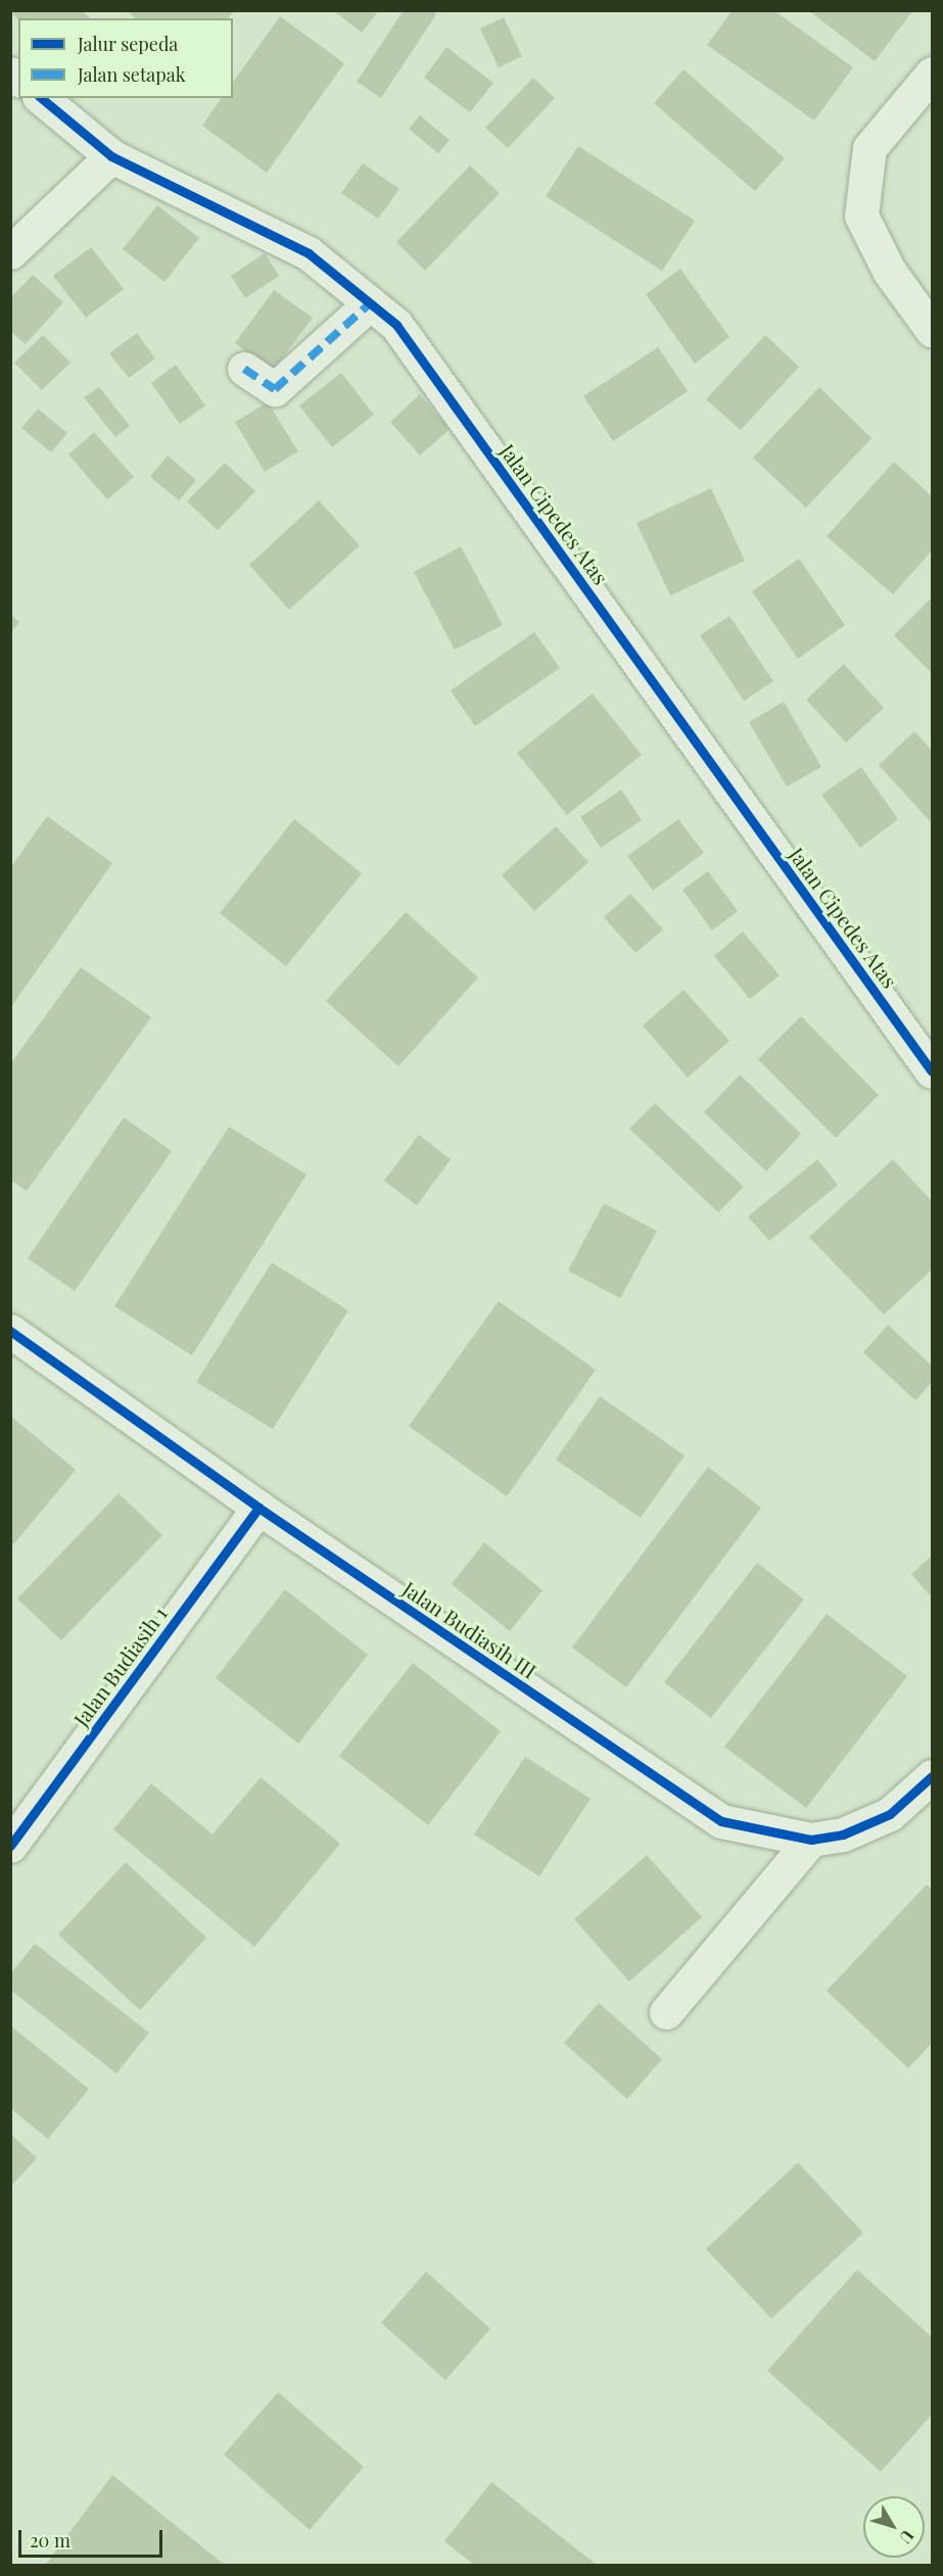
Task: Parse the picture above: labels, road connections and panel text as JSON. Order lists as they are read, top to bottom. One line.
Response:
{"streets":{"street":["Jalan Cipedes Atas","Jalan Budiasih III","Jalan Budiasih 1"]},"crossings":[["Jalan Budiasih III","Jalan Budiasih 1"]],"legend":["Jalur sepeda","Jalan setapak"],"scale_bar":"20 m","north":"bottom right"}
